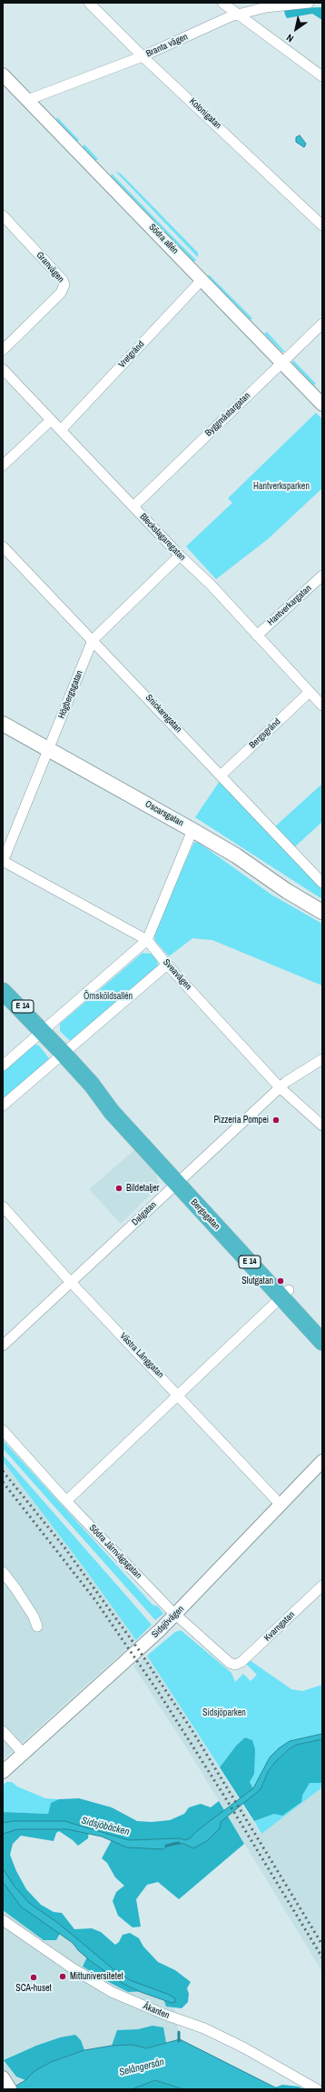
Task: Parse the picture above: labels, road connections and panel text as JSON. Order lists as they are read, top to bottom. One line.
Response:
{"streets":{"highway":["E 14","Bergsgatan"],"main road":["Oscarsgatan"],"street":["Branta vägen","Kolonigatan","Södra allén","Granvägen","Vretgränd","Byggmästargatan","Bleckslagaregatan","Hantverkargatan","Högbergsgatan","Snickaregatan","Bergsgränd","Sveavägen","Dalgatan","Västra Långgatan","Södra Järnvägsgatan","Sidsjövägen","Kvarngatan","Åkanten"]},"crossings":[["Branta vägen","Kolonigatan"],["Branta vägen","Södra allén"],["Södra allén","Vretgränd"],["Södra allén","Byggmästargatan"],["Vretgränd","Bleckslagaregatan"],["Byggmästargatan","Bleckslagaregatan"],["Bleckslagaregatan","Hantverkargatan"],["Bleckslagaregatan","Högbergsgatan"],["Bleckslagaregatan","Bergsgränd"],["Högbergsgatan","Snickaregatan"],["Högbergsgatan","Oscarsgatan"],["Högbergsgatan","Sveavägen"],["Snickaregatan","Bergsgränd"],["Sveavägen","Dalgatan"],["Dalgatan","Bergsgatan"],["Dalgatan","Västra Långgatan"],["Västra Långgatan","Sidsjövägen"],["Södra Järnvägsgatan","Sidsjövägen"],["Södra Järnvägsgatan","Kvarngatan"]],"water":["Sidsjöbäcken","Selångersån"],"parks":["Hantverksparken","Örnsköldsallén","Sidsjöparken"],"places":["Pizzeria Pompei","Bildetaljer","Slutgatan","Mittuniversitetet","SCA-huset"],"north":"bottom left"}
